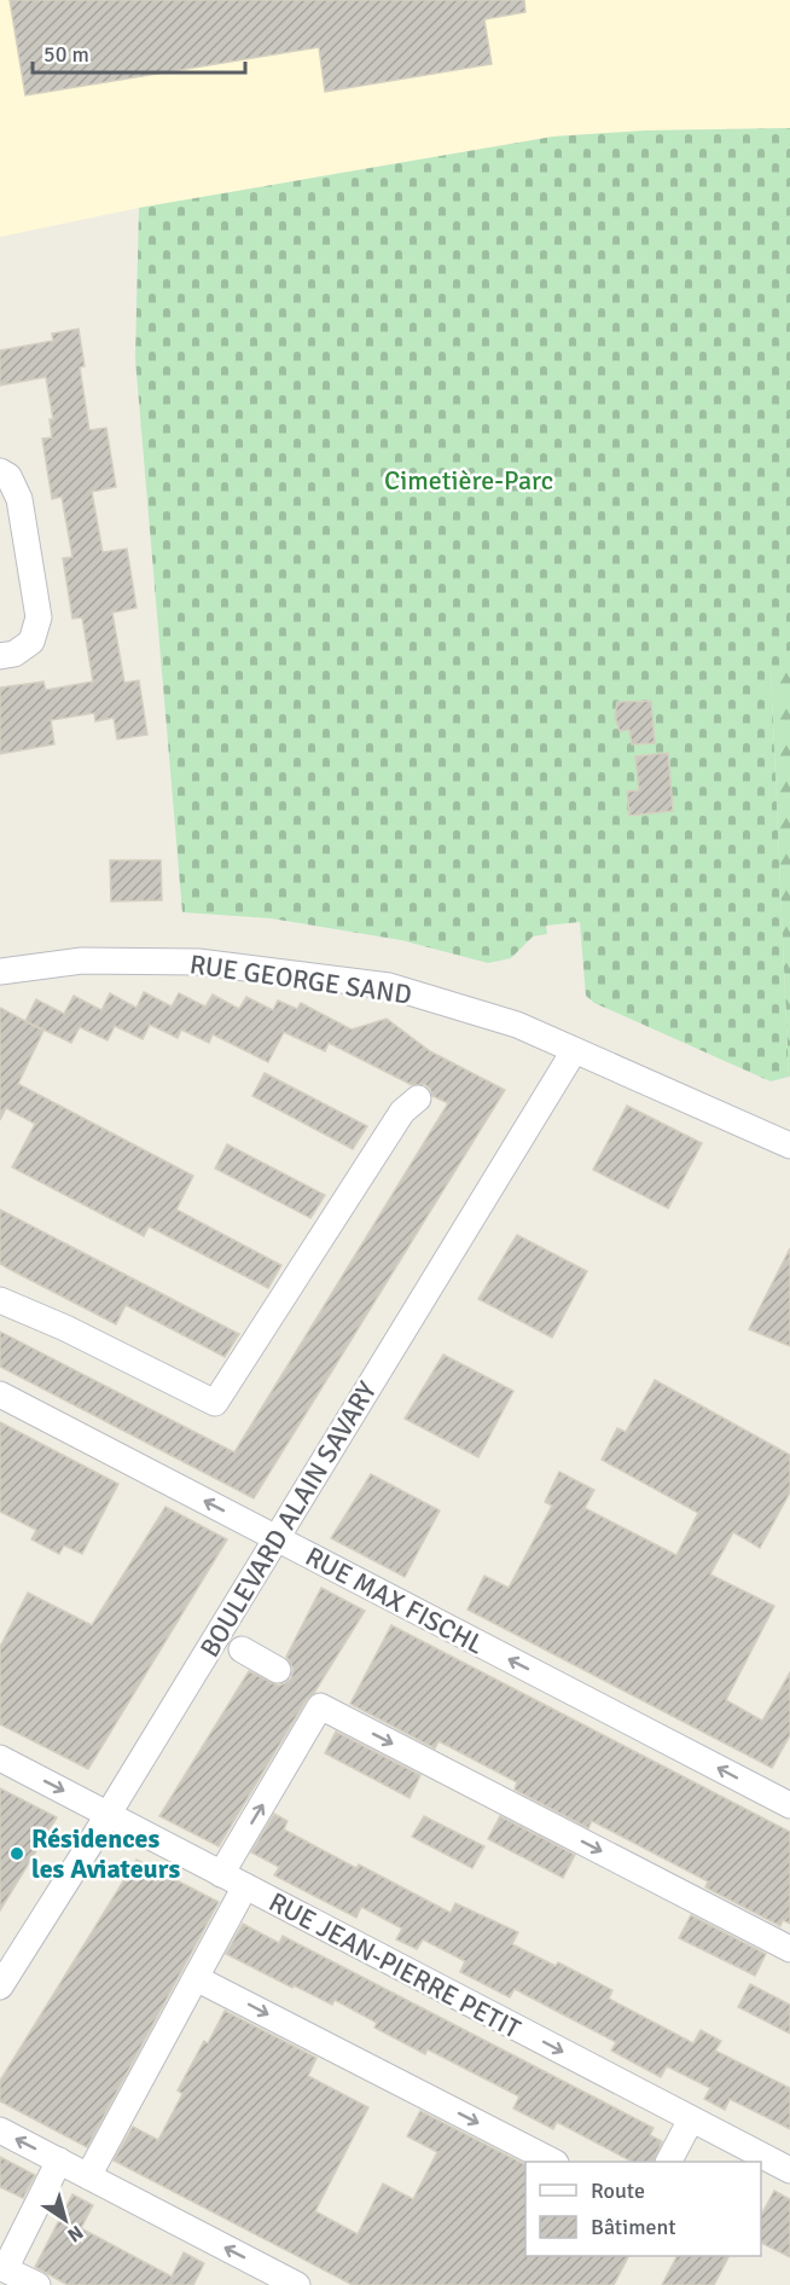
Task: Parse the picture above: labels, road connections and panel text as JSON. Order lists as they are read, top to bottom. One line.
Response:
{"streets":{"street":["RUE GEORGE SAND","BOULEVARD ALAIN SAVARY","RUE MAX FISCHL","RUE JEAN-PIERRE PETIT"]},"crossings":[["RUE GEORGE SAND","BOULEVARD ALAIN SAVARY"],["BOULEVARD ALAIN SAVARY","RUE MAX FISCHL"],["BOULEVARD ALAIN SAVARY","RUE JEAN-PIERRE PETIT"]],"one_way":["RUE MAX FISCHL"],"parks":["Cimetière-Parc"],"places":["Résidences les Aviateurs"],"legend":["Route","Bâtiment"],"scale_bar":"50 m","north":"bottom right"}
